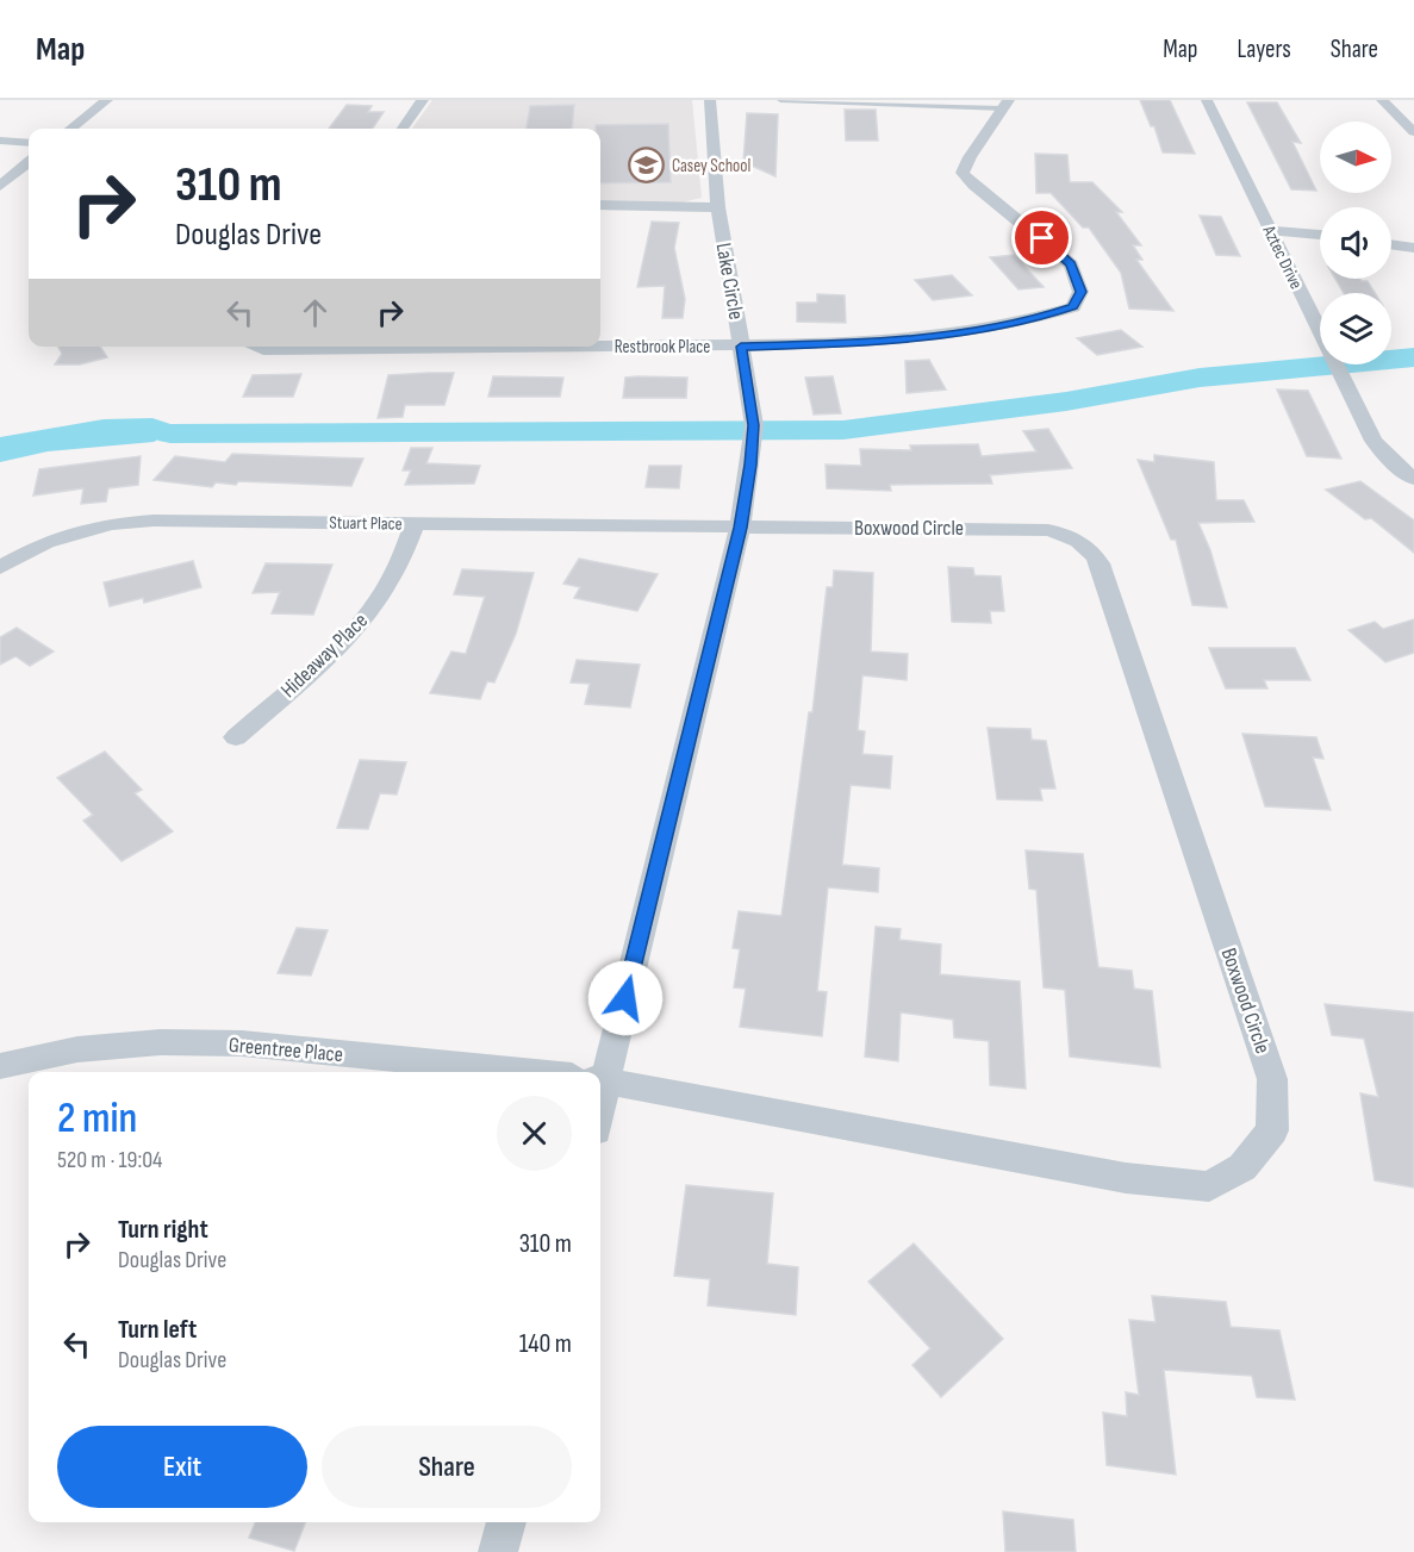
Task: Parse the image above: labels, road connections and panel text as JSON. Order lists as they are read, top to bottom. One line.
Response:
{"streets":{"street":["Aztec Drive","Lake Circle","Restbrook Place","Stuart Place","Boxwood Circle","Hideaway Place","Greentree Place"]},"crossings":[["Lake Circle","Restbrook Place"],["Lake Circle","Stuart Place"],["Lake Circle","Boxwood Circle"],["Stuart Place","Boxwood Circle"],["Stuart Place","Hideaway Place"]],"places":{"school or university":["Casey School"]},"north":"right","page":{"header":"Map","nav":["Map","Layers","Share"],"turn":["310 m","Douglas Drive"],"heading":["2 min","520 m · 19:04"],"list":[{"name":"Turn right","note":"Douglas Drive","value":"310 m"},{"name":"Turn left","note":"Douglas Drive","value":"140 m"}],"buttons":["Exit","Share"]}}
